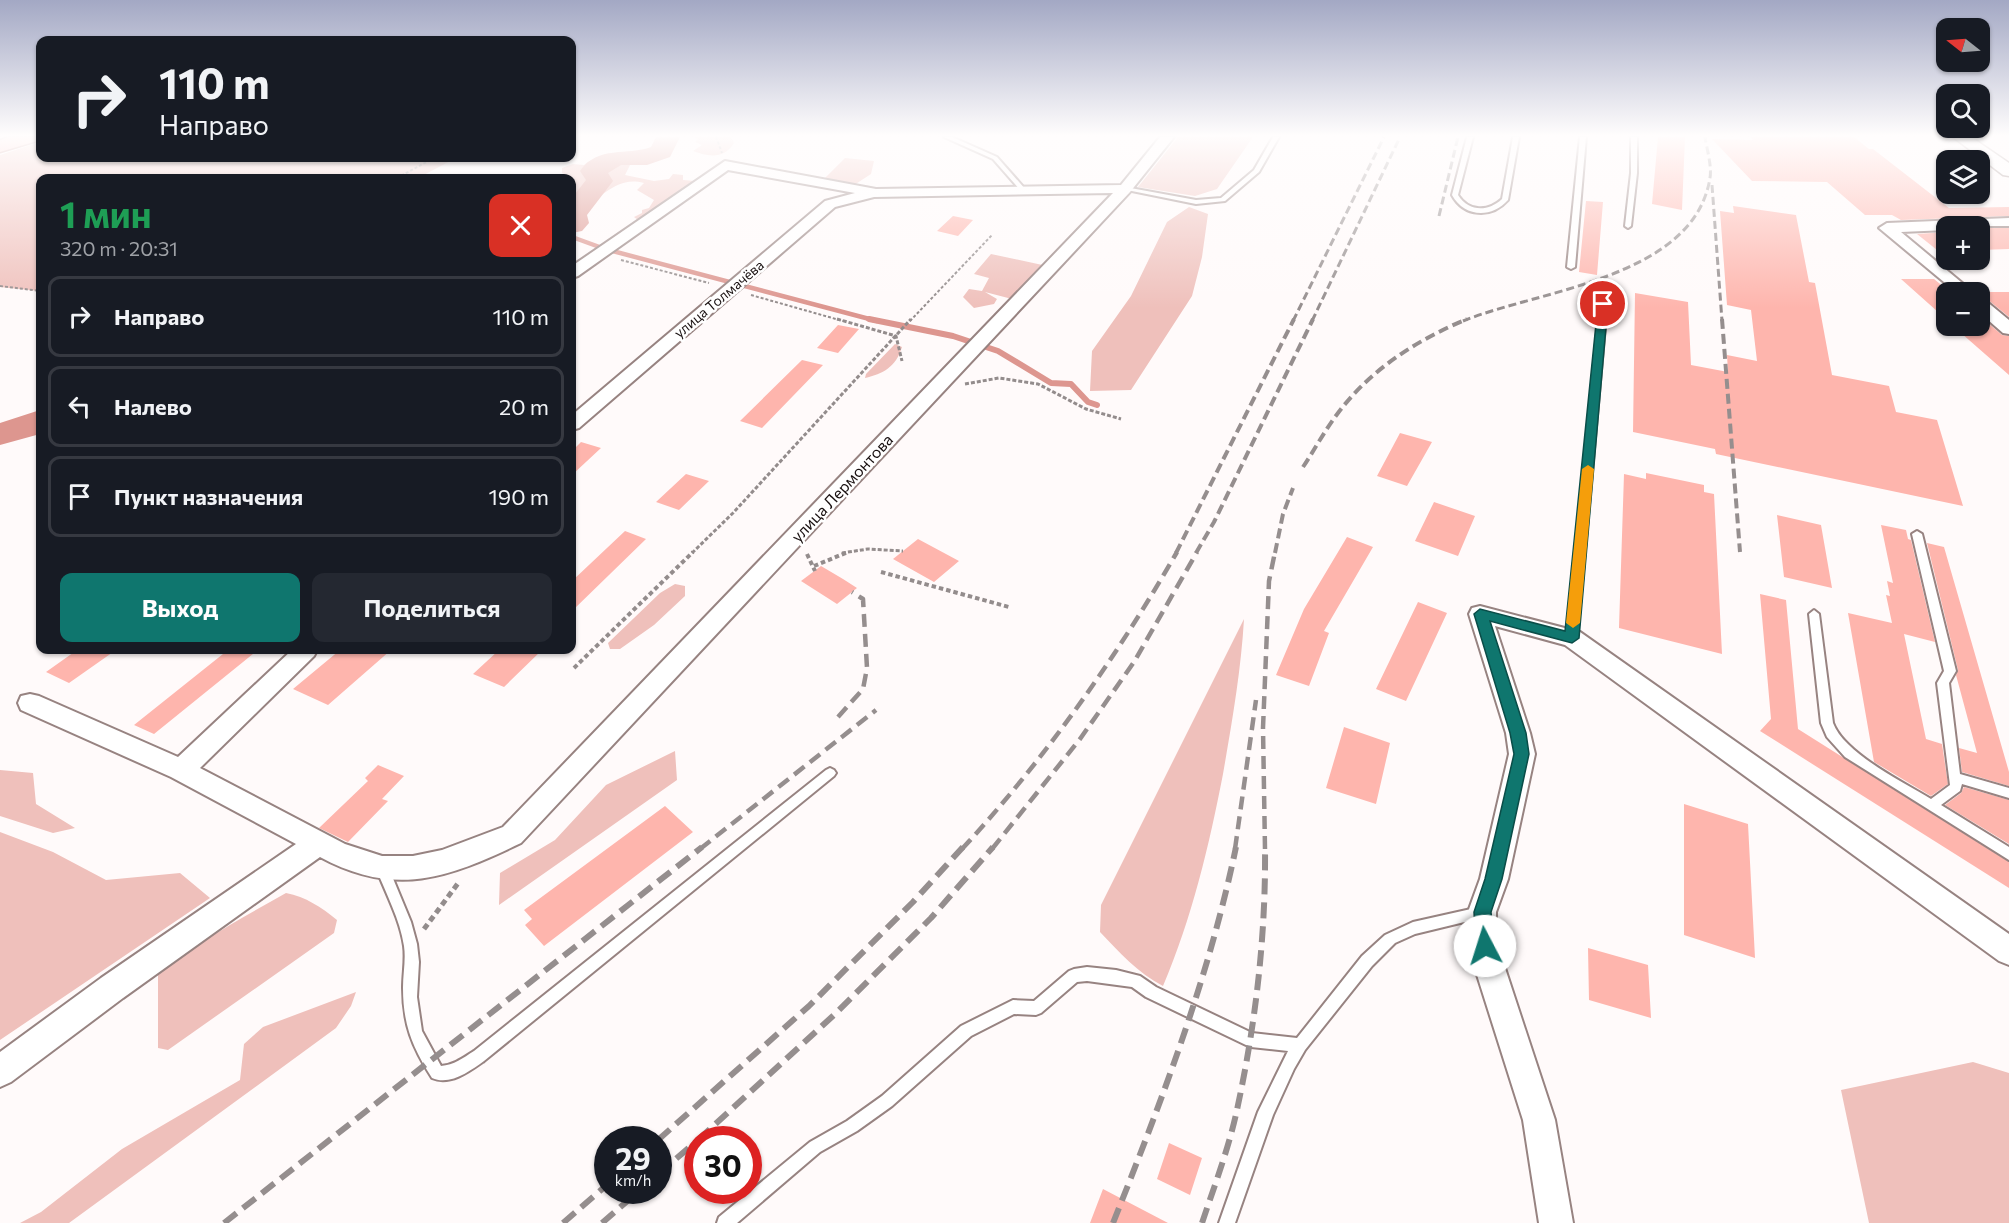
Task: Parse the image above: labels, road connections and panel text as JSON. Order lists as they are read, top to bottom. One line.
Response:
{"streets":{"street":["улица Толмачёва","улица Лермонтова"]},"north":"left","page":{"map_buttons":["+","−"],"turn":["110 m","Направо"],"heading":["1 мин","320 m · 20:31"],"list":[{"name":"Направо","value":"110 m"},{"name":"Налево","value":"20 m"},{"name":"Пункт назначения","value":"190 m"}],"buttons":["Выход","Поделиться"],"speed":"29 km/h","limit":"30"}}
